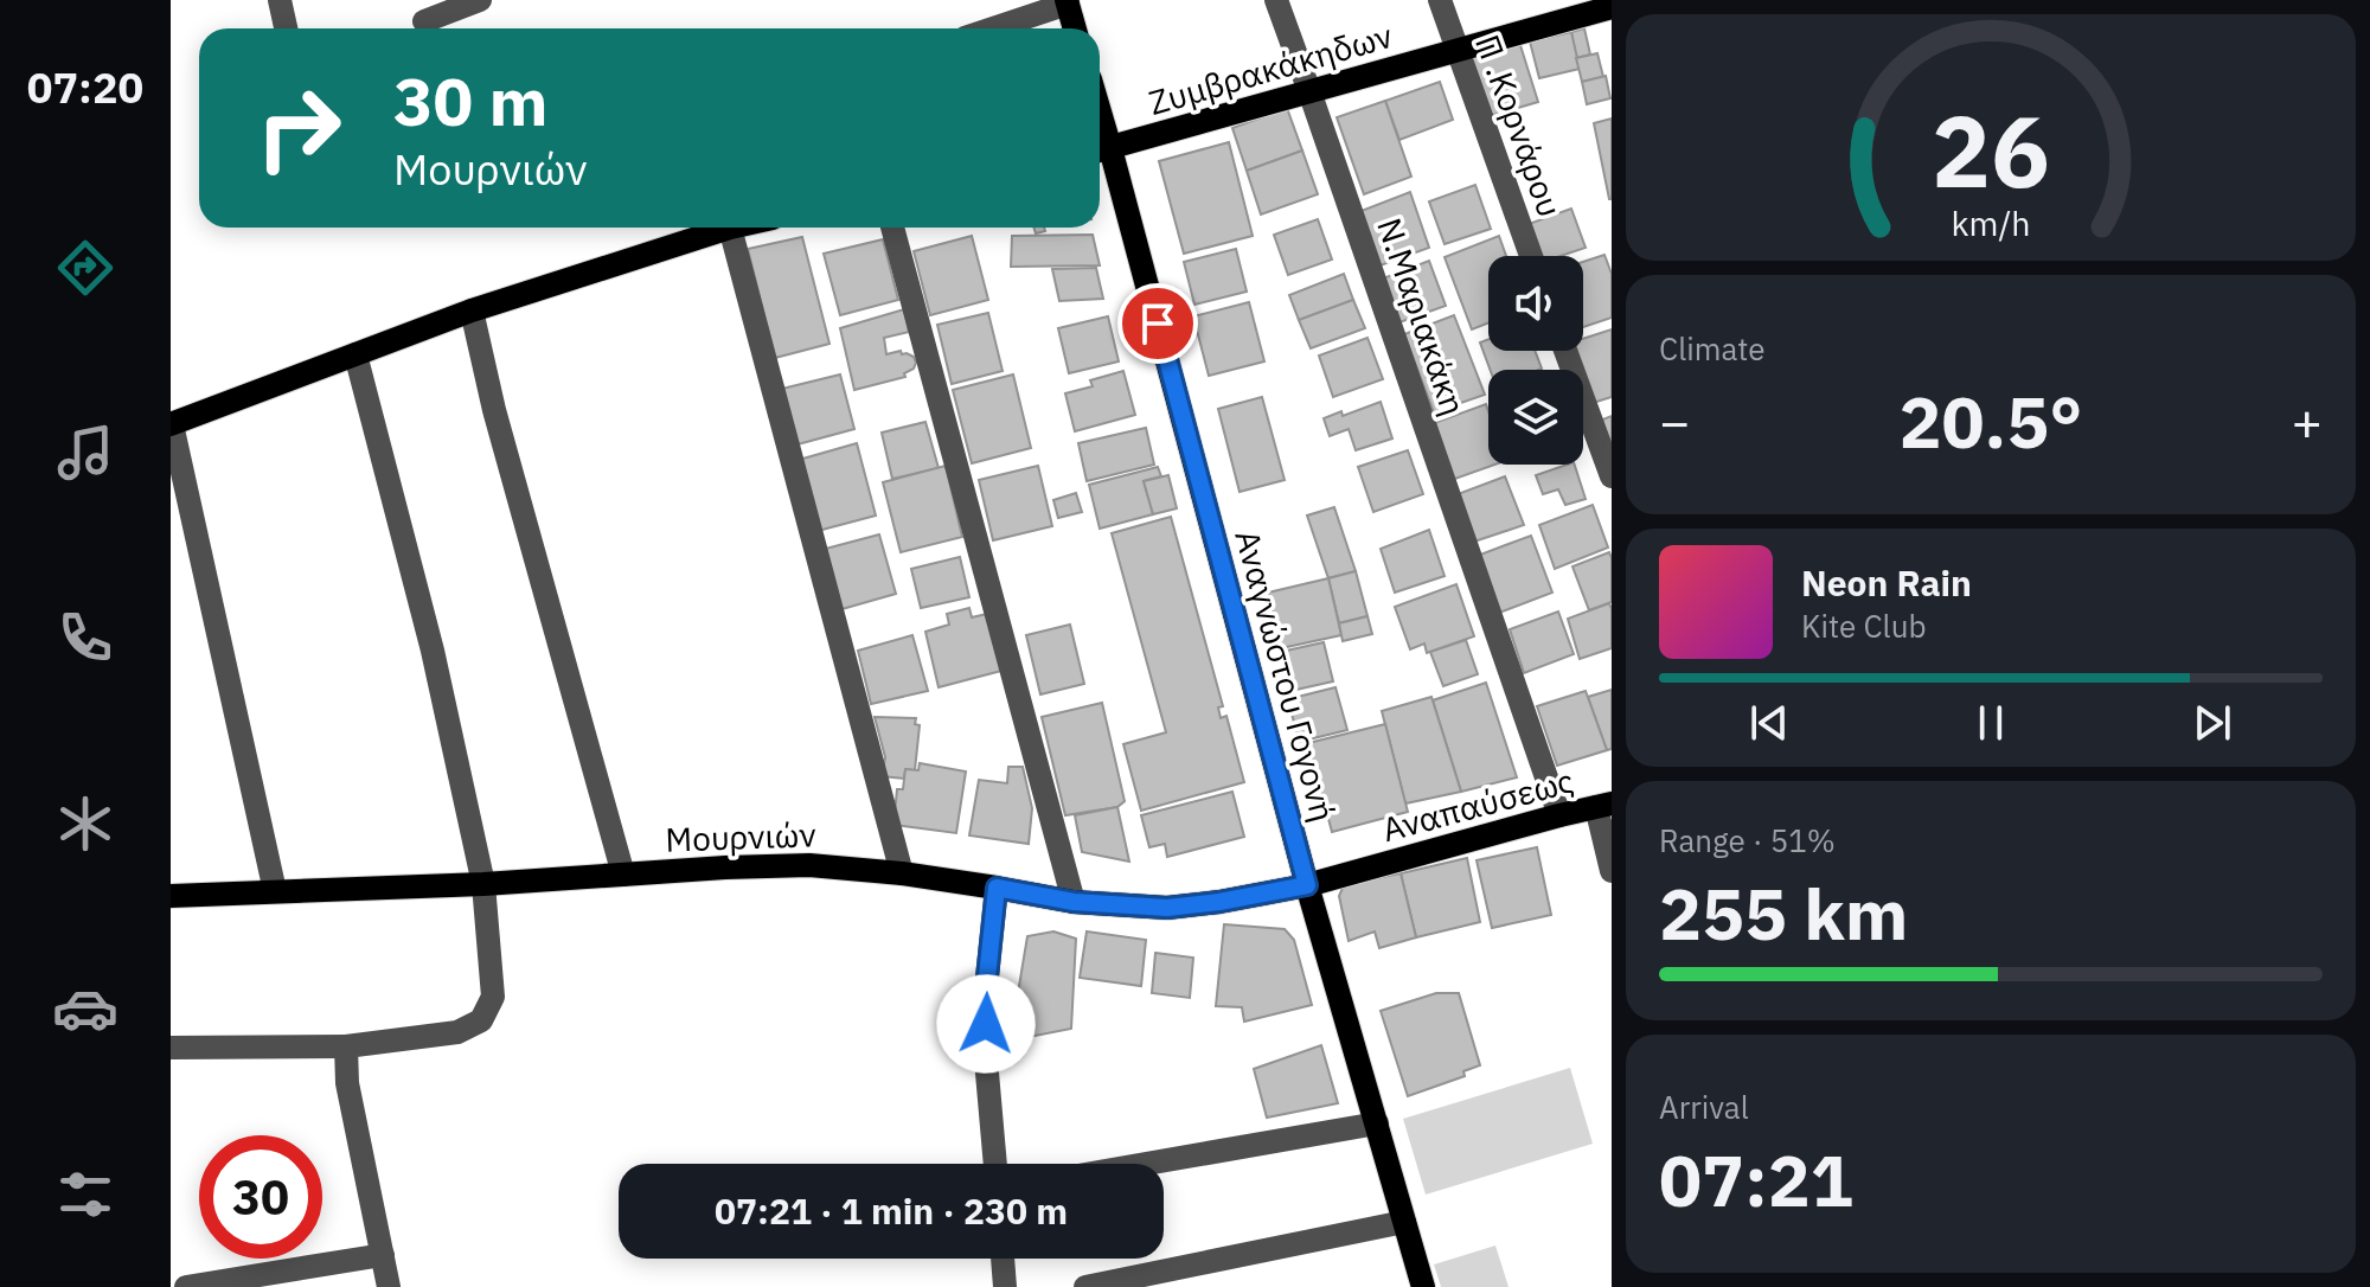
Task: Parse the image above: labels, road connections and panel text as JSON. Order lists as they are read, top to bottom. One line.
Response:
{"streets":{"main road":["Ζυμβρακάκηδων","Αναγνώστου Γογονή","Αναπαύσεως","Μουρνιών"],"street":["Π .Κορνάρου","Ν.Μαριακάκη"]},"crossings":[["Ζυμβρακάκηδων","Π .Κορνάρου"],["Ζυμβρακάκηδων","Ν.Μαριακάκη"],["Ζυμβρακάκηδων","Αναγνώστου Γογονή"],["Ν.Μαριακάκη","Αναπαύσεως"],["Αναγνώστου Γογονή","Αναπαύσεως"],["Αναγνώστου Γογονή","Μουρνιών"],["Αναπαύσεως","Μουρνιών"]],"page":{"tabs":"07:20","turn":["30 m","Μουρνιών"],"tile":["Climate",["Range · 51%","255 km"],["Arrival","07:21"]],"heat":["−","20.5°","+"],"song":["Neon Rain","Kite Club"],"limit":"30","trip":"07:21 · 1 min · 230 m","gauge":["26","km/h"]}}
